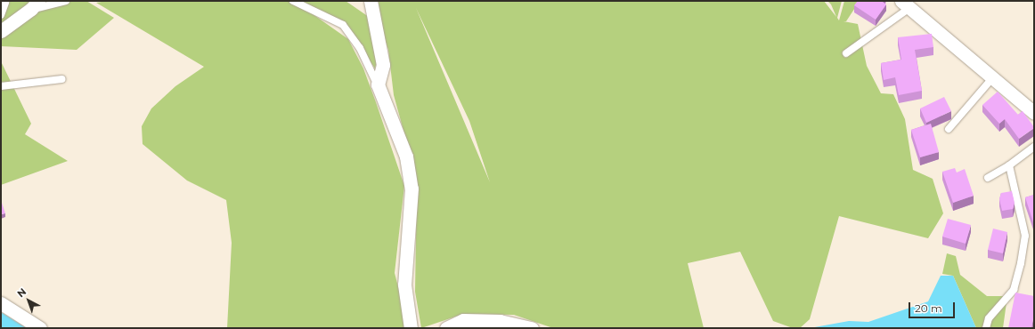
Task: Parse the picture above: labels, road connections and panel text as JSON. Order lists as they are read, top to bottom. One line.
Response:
{"scale_bar":"20 m","north":"top left"}
